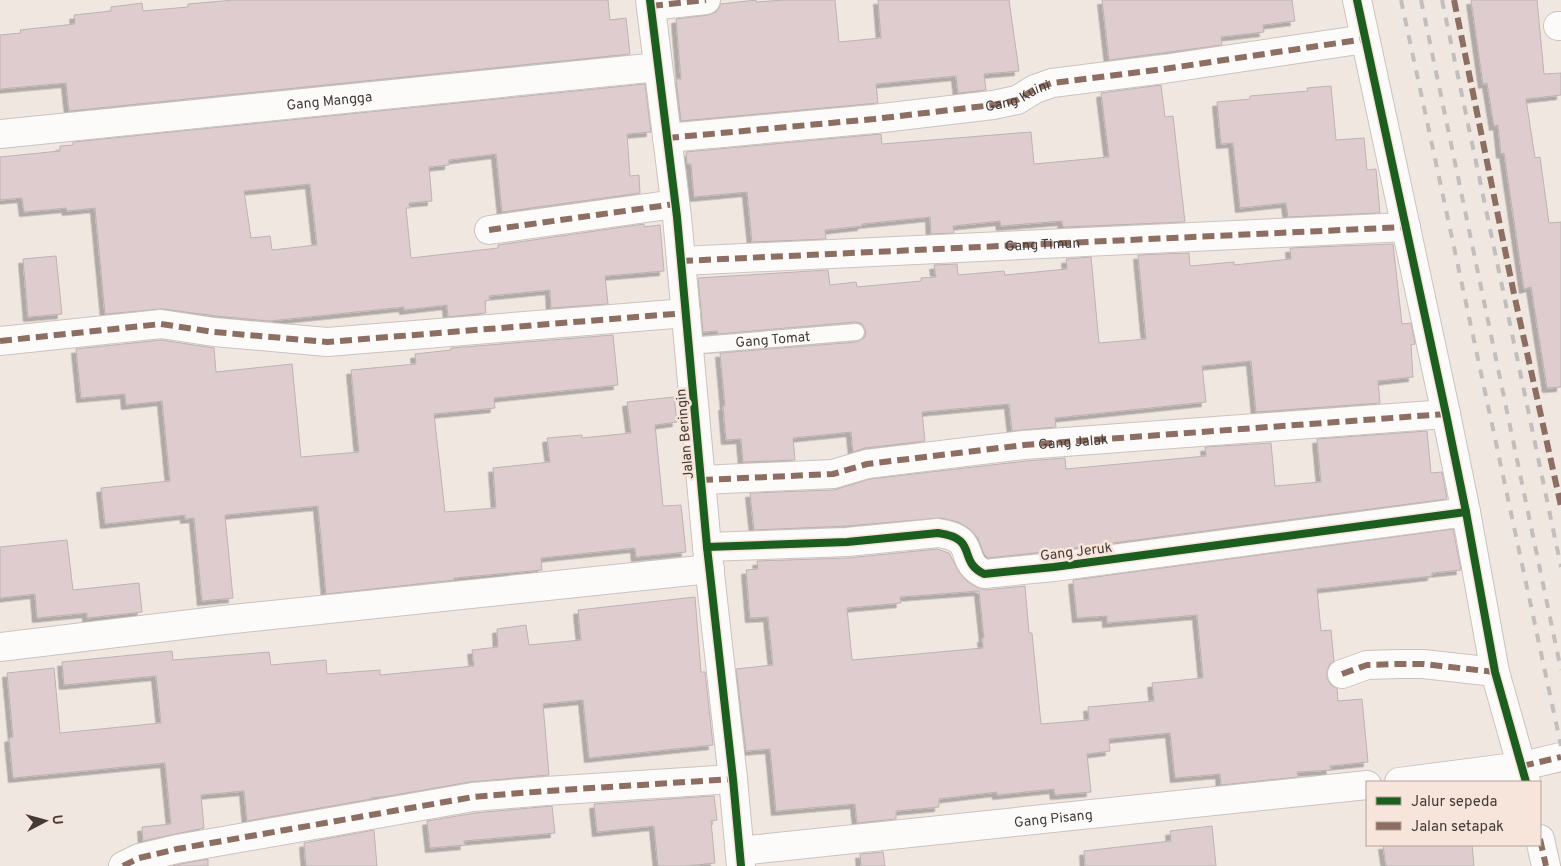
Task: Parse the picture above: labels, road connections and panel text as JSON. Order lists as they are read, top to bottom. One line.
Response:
{"streets":{"street":["Gang Kuini","Gang Mangga","Gang Timun","Jalan Beringin","Gang Jalak","Gang Jeruk","Gang Pisang"],"lane":["Gang Tomat"]},"crossings":[["Gang Kuini","Jalan Beringin"],["Gang Mangga","Jalan Beringin"],["Gang Timun","Jalan Beringin"],["Gang Tomat","Jalan Beringin"],["Jalan Beringin","Gang Jalak"],["Jalan Beringin","Gang Jeruk"],["Jalan Beringin","Gang Pisang"]],"legend":["Jalur sepeda","Jalan setapak"],"north":"right"}
